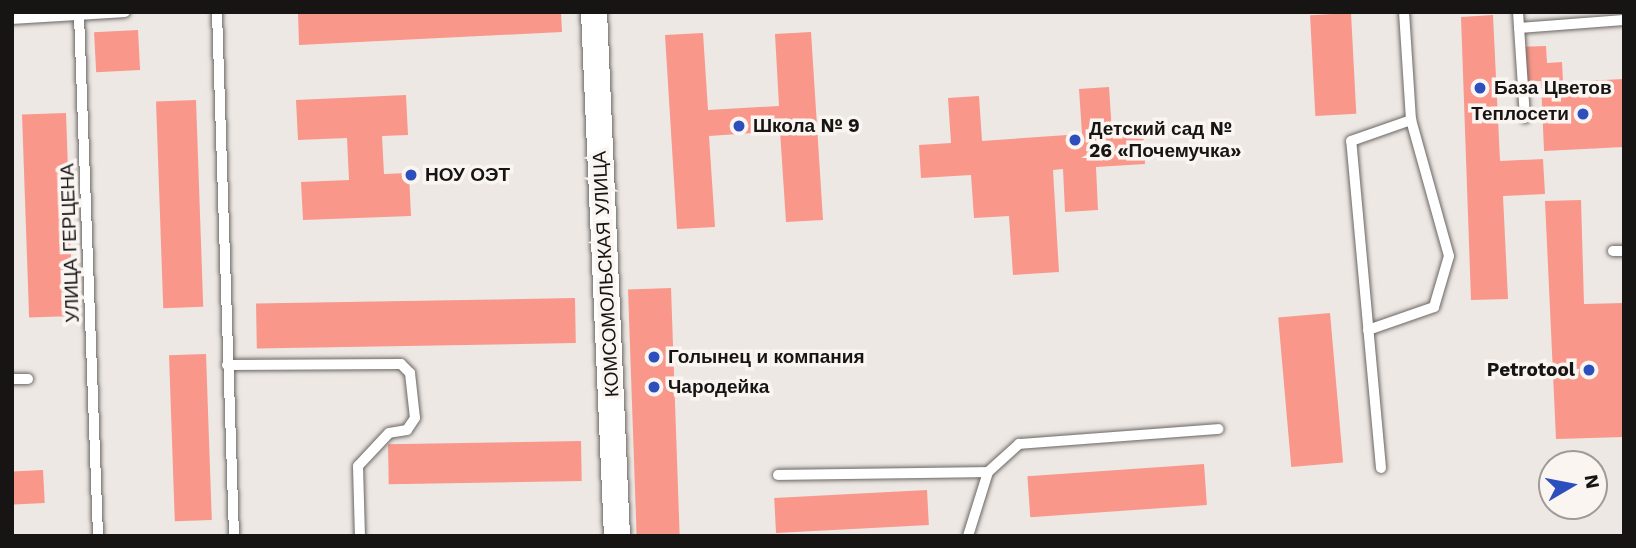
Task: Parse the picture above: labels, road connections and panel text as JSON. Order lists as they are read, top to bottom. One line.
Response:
{"streets":{"street":["КОМСОМОЛЬСКАЯ УЛИЦА"],"lane":["УЛИЦА ГЕРЦЕНА"]},"places":["База Цветов","Теплосети","Школа № 9","Детский сад № 26 «Почемучка»","НОУ ОЭТ","Голынец и компания","Petrotool","Чародейка"],"north":"right"}
